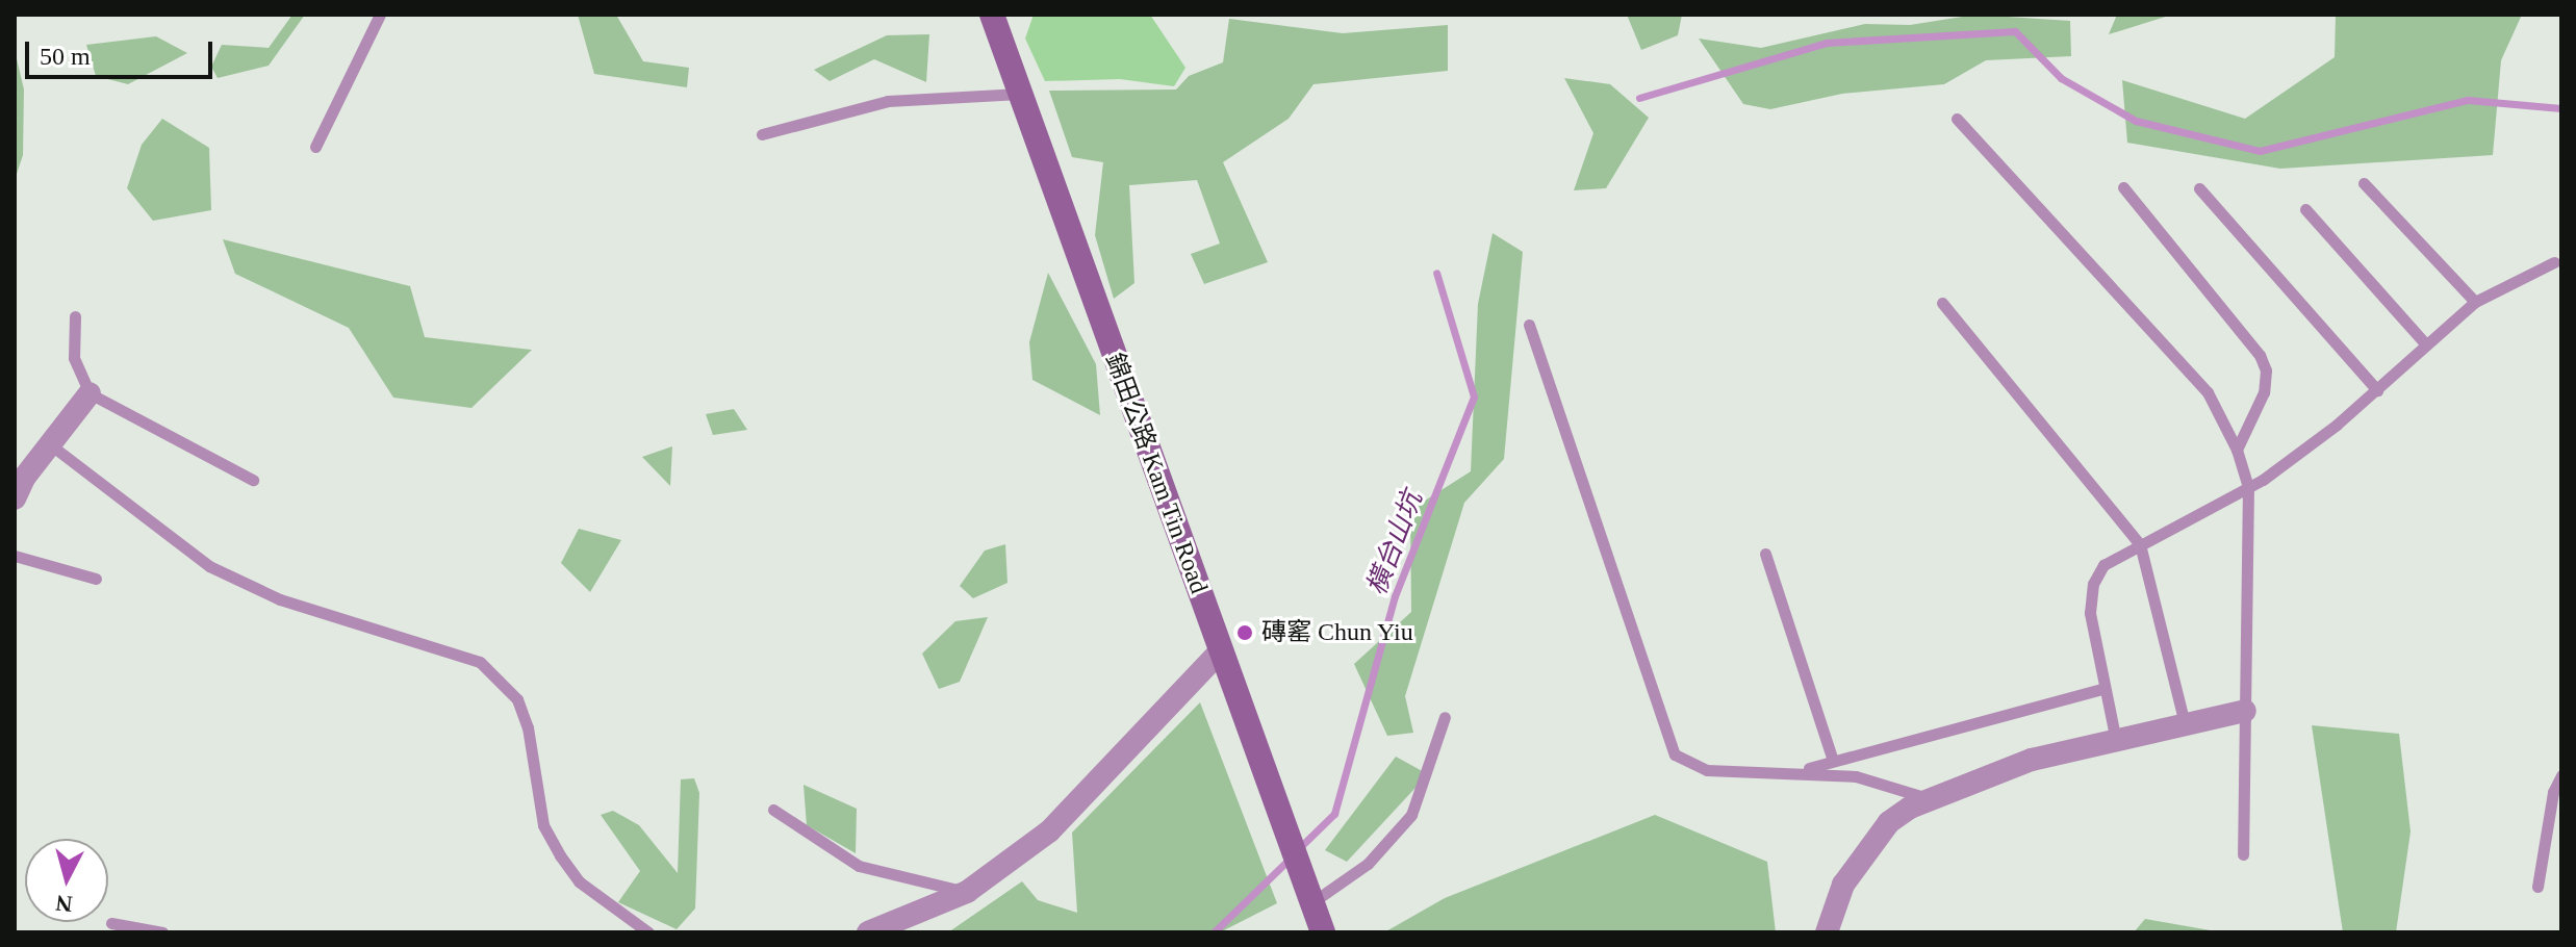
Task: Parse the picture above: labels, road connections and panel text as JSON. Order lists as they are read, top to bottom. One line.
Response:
{"streets":{"main road":["錦田公路 Kam Tin Road"]},"water":["橫台山坑"],"places":["磚窰 Chun Yiu"],"scale_bar":"50 m","north":"bottom"}
